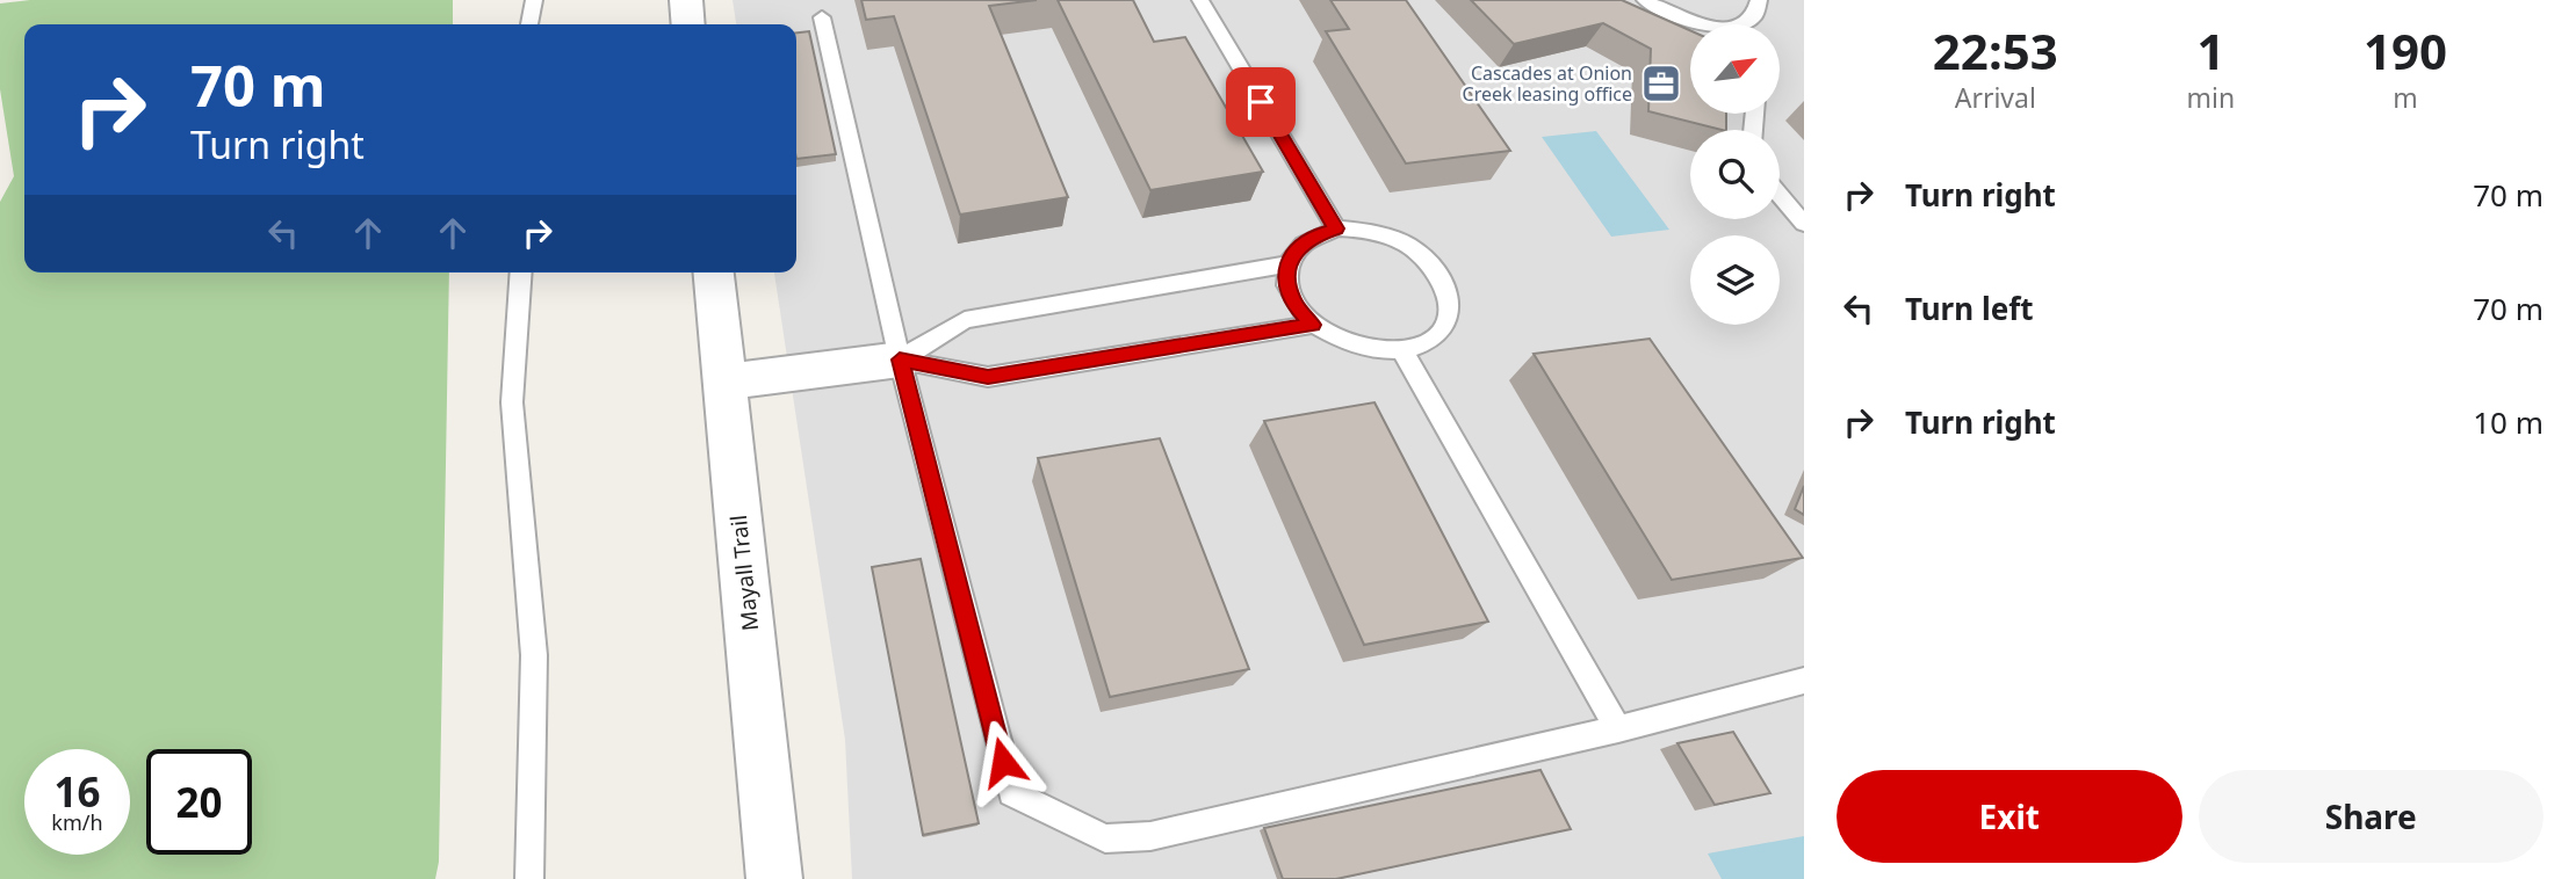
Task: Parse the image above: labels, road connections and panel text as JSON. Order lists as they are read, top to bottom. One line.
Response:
{"streets":{"street":["Mayall Trail"]},"places":{"office":["Cascades at Onion Creek leasing office"]},"north":"top right","page":{"eta":["22:53","Arrival","1","min","190","m"],"turn":["70 m","Turn right"],"list":[{"name":"Turn right","value":"70 m"},{"name":"Turn left","value":"70 m"},{"name":"Turn right","value":"10 m"}],"speed":"16 km/h","limit":"20","buttons":["Exit","Share"]}}
